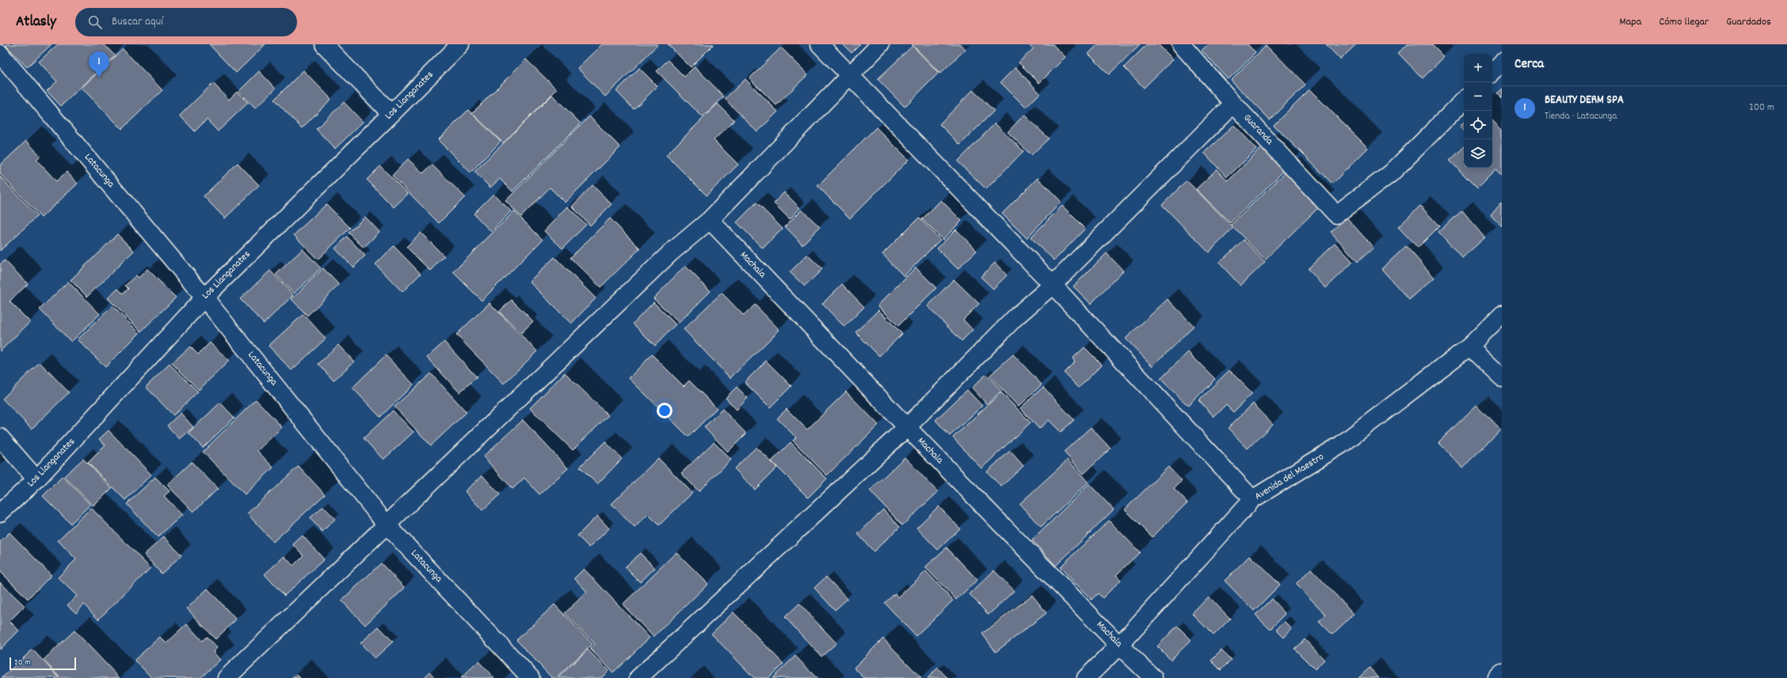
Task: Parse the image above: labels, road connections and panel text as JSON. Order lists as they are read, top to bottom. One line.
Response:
{"streets":{"street":["Los Llanganates","Guaranda","Latacunga","Machala","Avenida del Maestro"]},"crossings":[["Los Llanganates","Latacunga"],["Machala","Avenida del Maestro"]],"scale_bar":"20 m","page":{"header":"Atlasly","search":"Buscar aquí","nav":["Mapa","Cómo llegar","Guardados"],"heading":"Cerca","pins":"1","map_buttons":["+","−"],"list":[{"mark":"1","name":"BEAUTY DERM SPA","note":"Tienda · Latacunga","value":"200 m"}],"scale":"20 m"}}
